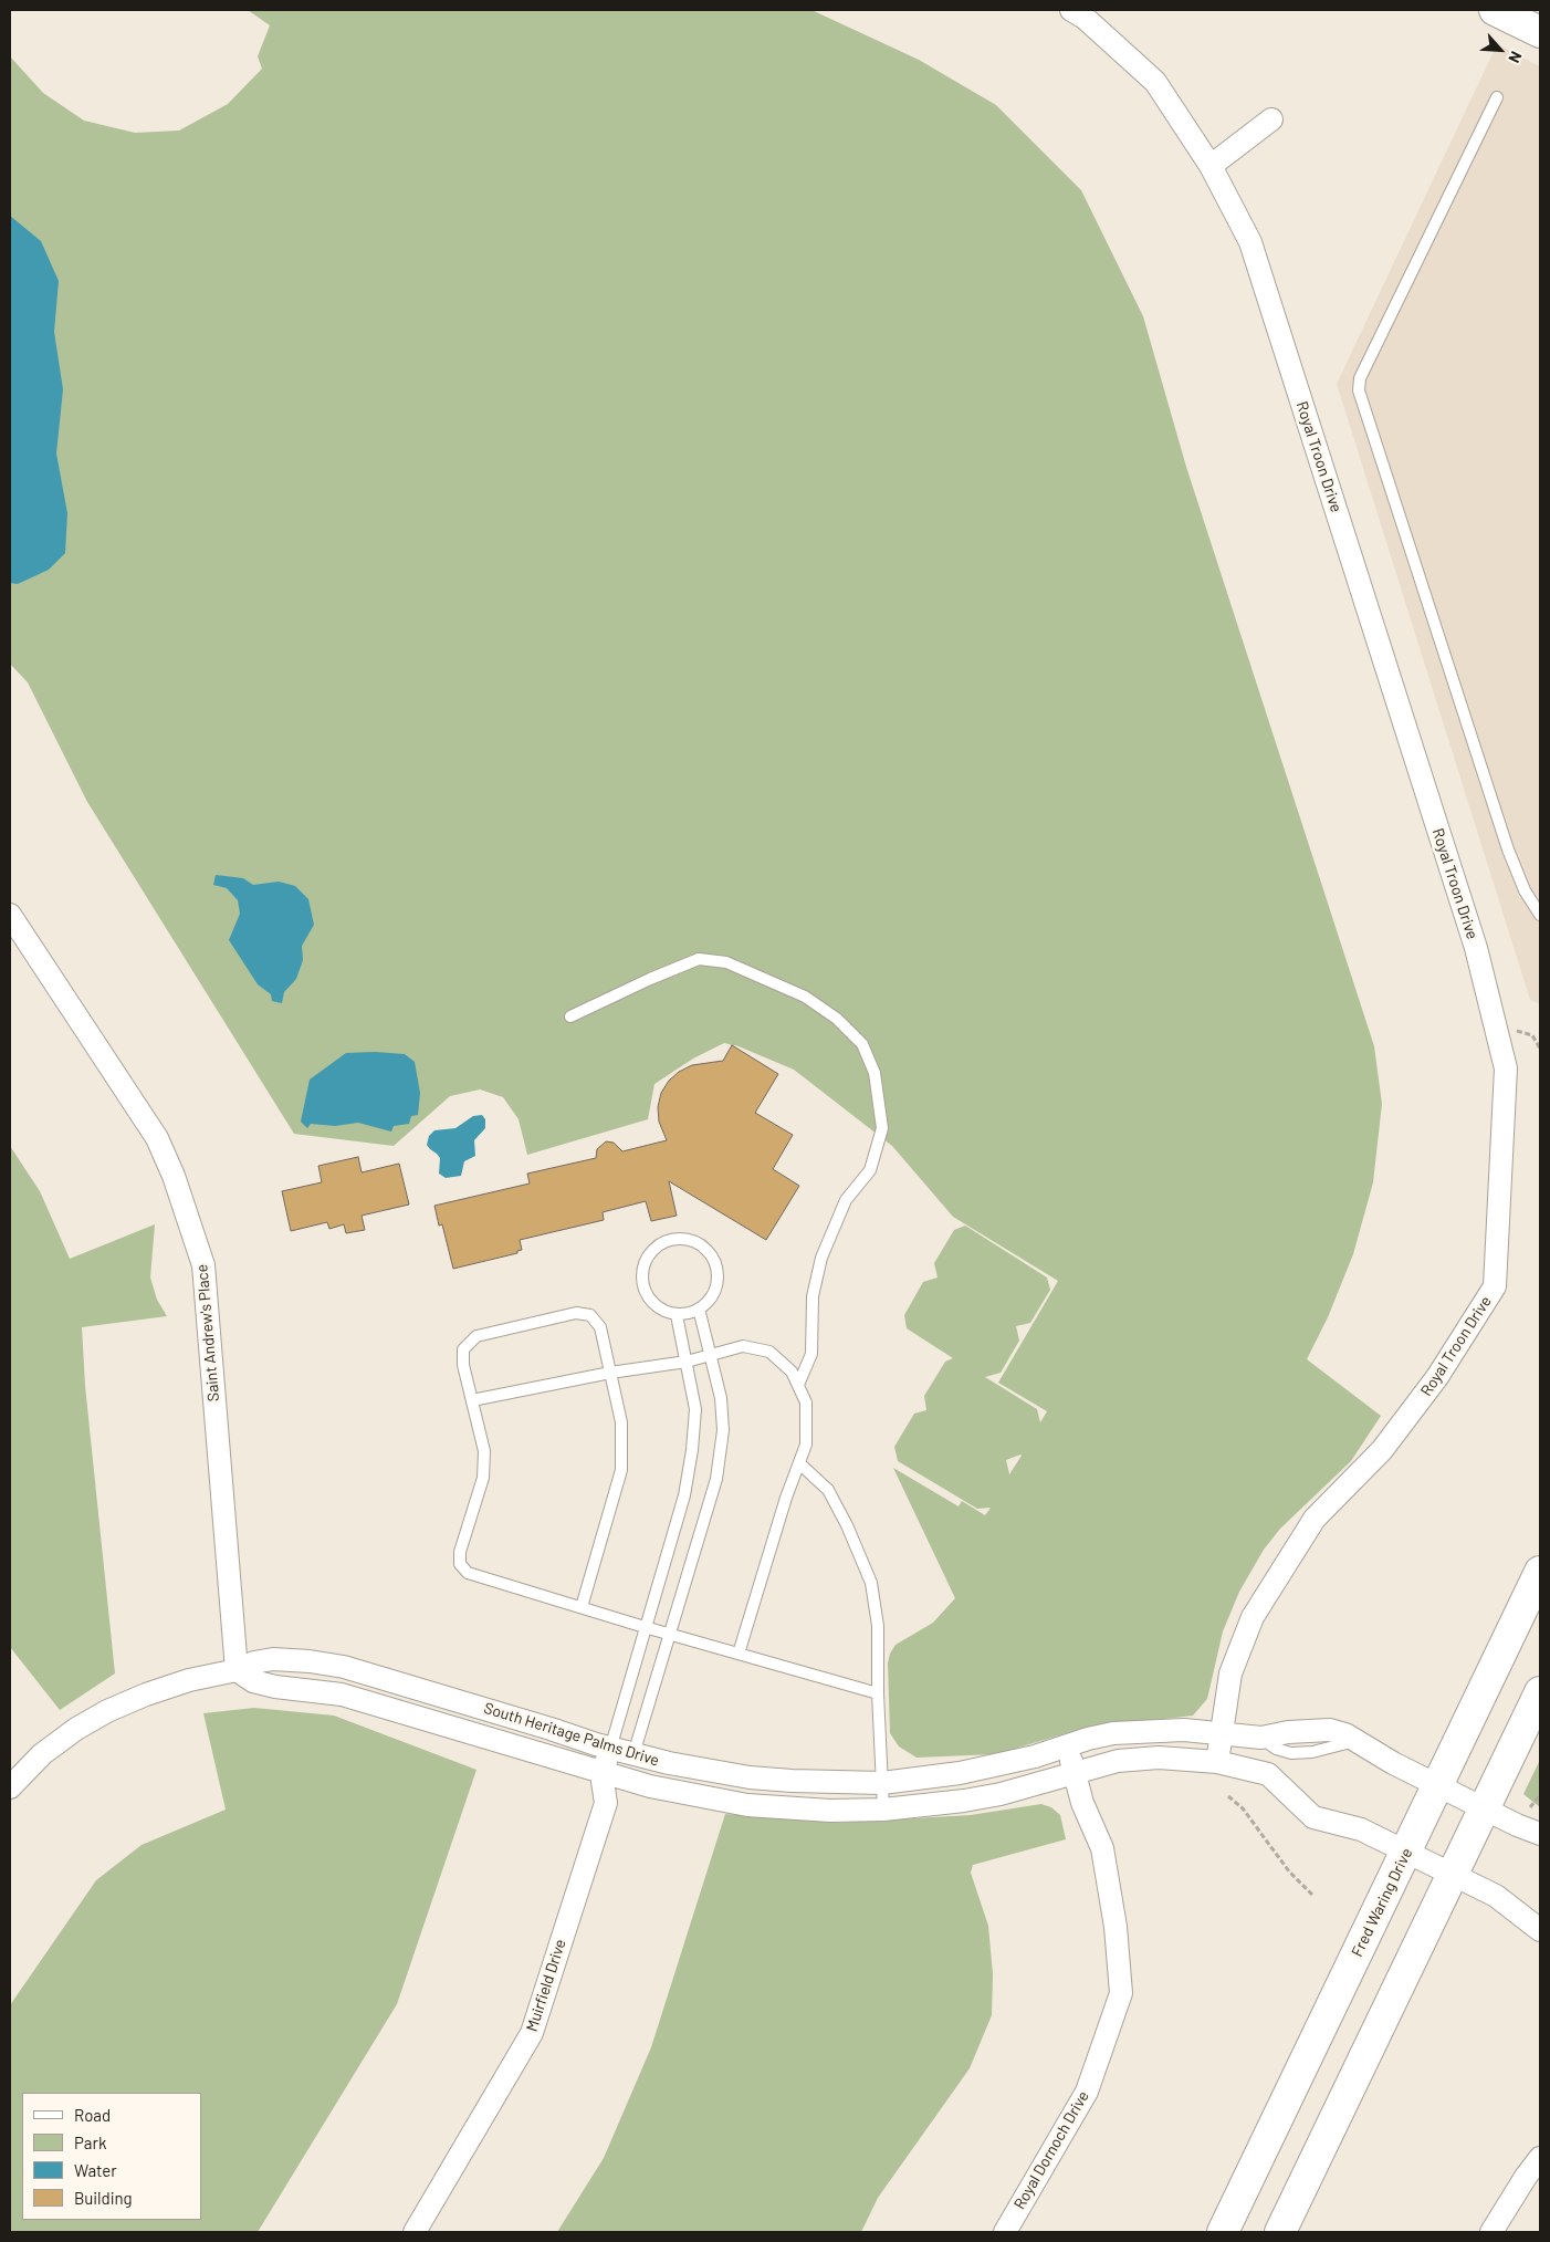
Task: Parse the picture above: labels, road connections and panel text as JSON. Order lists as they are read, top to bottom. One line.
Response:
{"streets":{"main road":["Fred Waring Drive"],"street":["Royal Troon Drive","Saint Andrew's Place","South Heritage Palms Drive","Muirfield Drive","Royal Dornoch Drive"]},"crossings":[["Royal Troon Drive","South Heritage Palms Drive"],["Saint Andrew's Place","South Heritage Palms Drive"],["South Heritage Palms Drive","Fred Waring Drive"],["South Heritage Palms Drive","Muirfield Drive"],["South Heritage Palms Drive","Royal Dornoch Drive"]],"legend":["Road","Park","Water","Building"],"north":"bottom right"}
